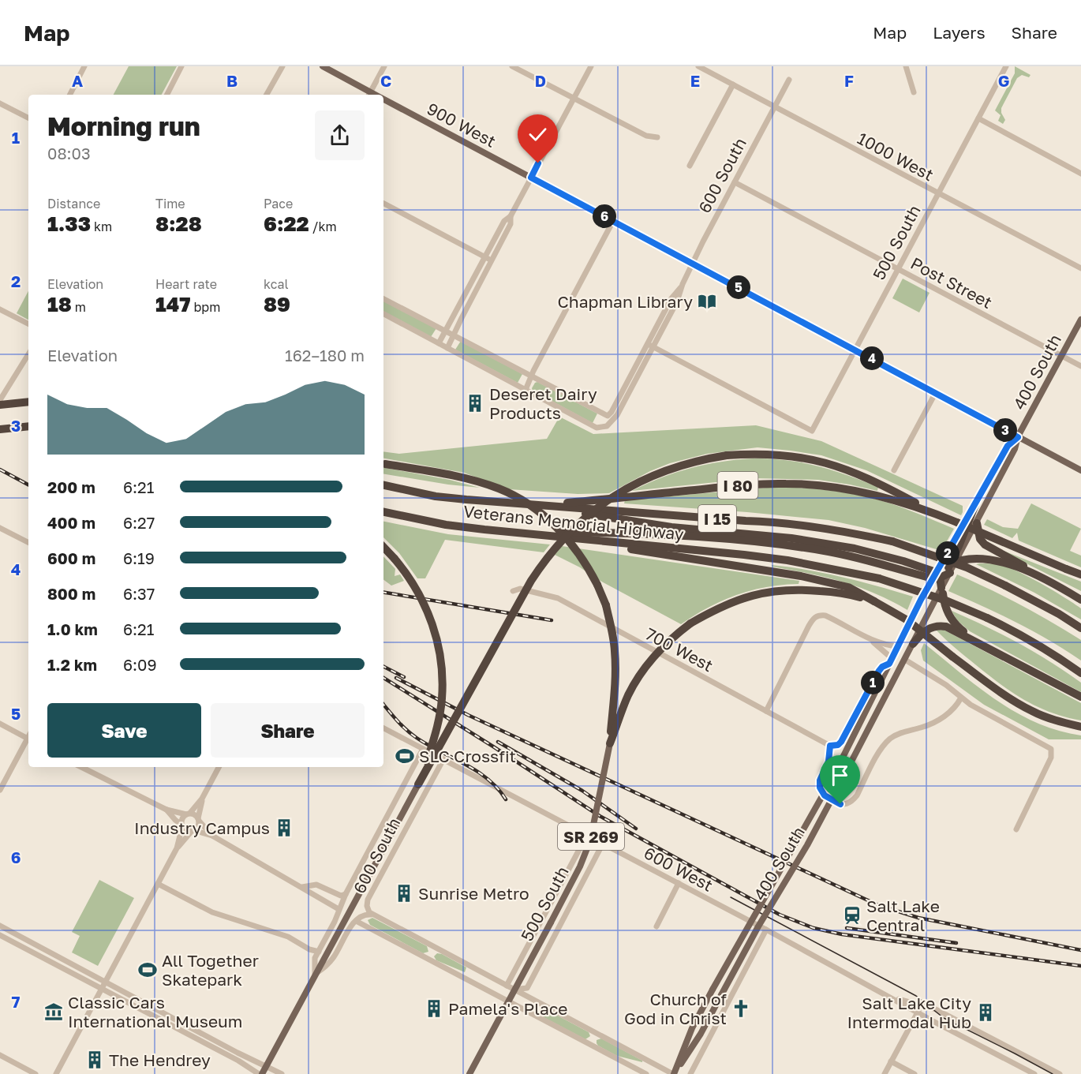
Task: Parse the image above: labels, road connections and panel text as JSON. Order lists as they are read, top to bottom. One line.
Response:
{"streets":{"highway":["I 80","I 15","Veterans Memorial Highway"],"main road":["900 West","600 South","500 South","400 South","SR 269"],"street":["1000 West","Post Street","700 West","600 West"]},"crossings":[["900 West","600 South"],["900 West","500 South"],["900 West","400 South"],["1000 West","600 South"],["1000 West","500 South"],["600 South","500 South"],["600 South","Post Street"],["600 South","600 West"],["500 South","Post Street"],["500 South","600 West"],["Post Street","400 South"],["400 South","700 West"],["I 80","Veterans Memorial Highway"]],"places":{"library":["Chapman Library"],"building":["Deseret Dairy Products","Industry Campus","Sunrise Metro","Pamela's Place","Salt Lake City Intermodal Hub","The Hendrey"],"sports":["SLC Crossfit","All Together Skatepark"],"station":["Salt Lake Central"],"church":["Church of God in Christ"],"museum":["Classic Cars International Museum"]},"page":{"header":"Map","nav":["Map","Layers","Share"],"heading":["Morning run","08:03"],"stats":[["Distance","1.33 km"],["Time","8:28"],["Pace","6:22 /km"],["Elevation","18 m"],["Heart rate","147 bpm"],["kcal","89"]],"pins":["6","5","4","3","2","1"],"chart":["Elevation","162–180 m"],"list":[{"name":"200 m","note":"6:21"},{"name":"400 m","note":"6:27"},{"name":"600 m","note":"6:19"},{"name":"800 m","note":"6:37"},{"name":"1.0 km","note":"6:21"},{"name":"1.2 km","note":"6:09"}],"buttons":["Save","Share"]},"grid":{"columns":["A","B","C","D","E","F","G"],"rows":["1","2","3","4","5","6","7"]}}
